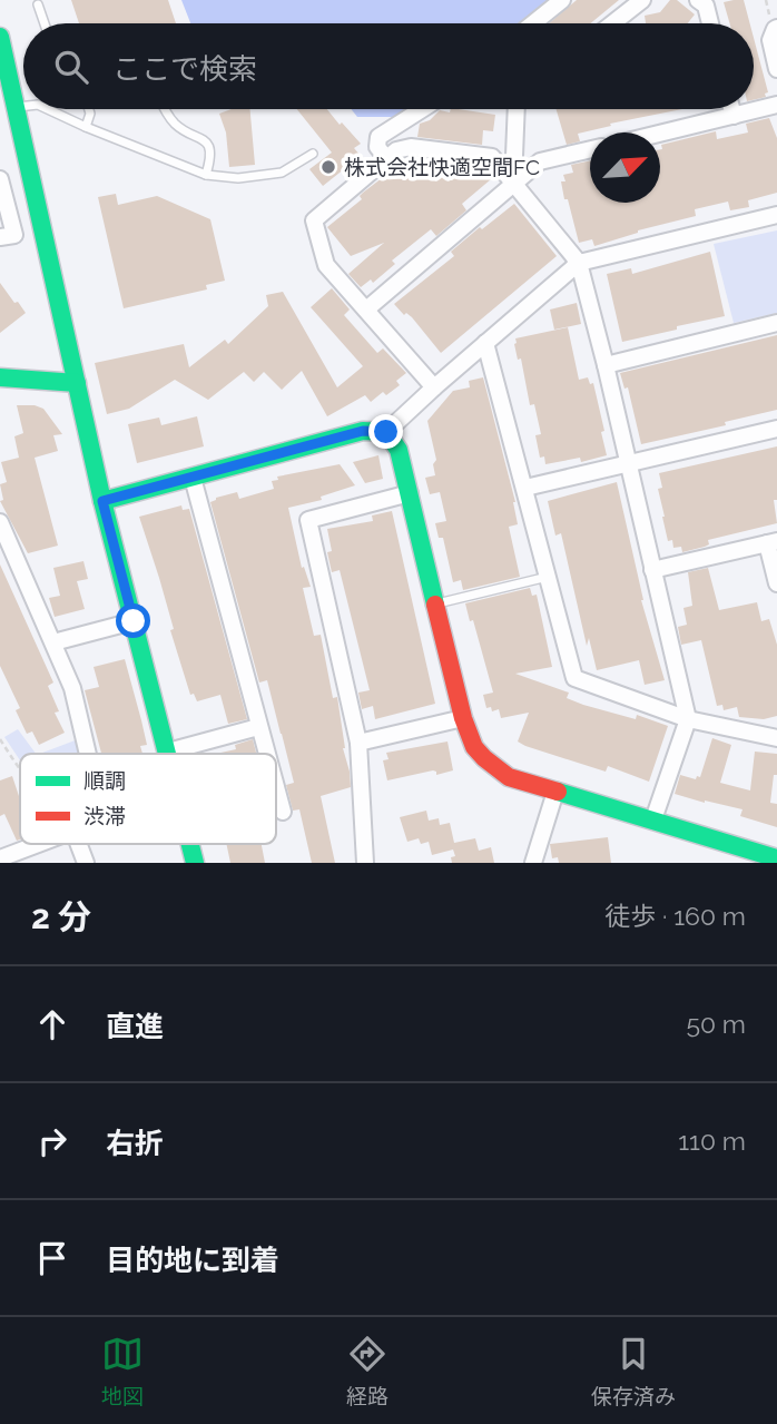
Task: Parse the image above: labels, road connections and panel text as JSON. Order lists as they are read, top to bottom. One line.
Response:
{"places":["株式会社快適空間FC"],"legend":["順調","渋滞"],"north":"top right","page":{"search":"ここで検索","heading":["2 分","徒歩 · 160 m"],"list":[["直進","50 m"],["右折","110 m"],"目的地に到着"],"nav":["地図","経路","保存済み"]}}
